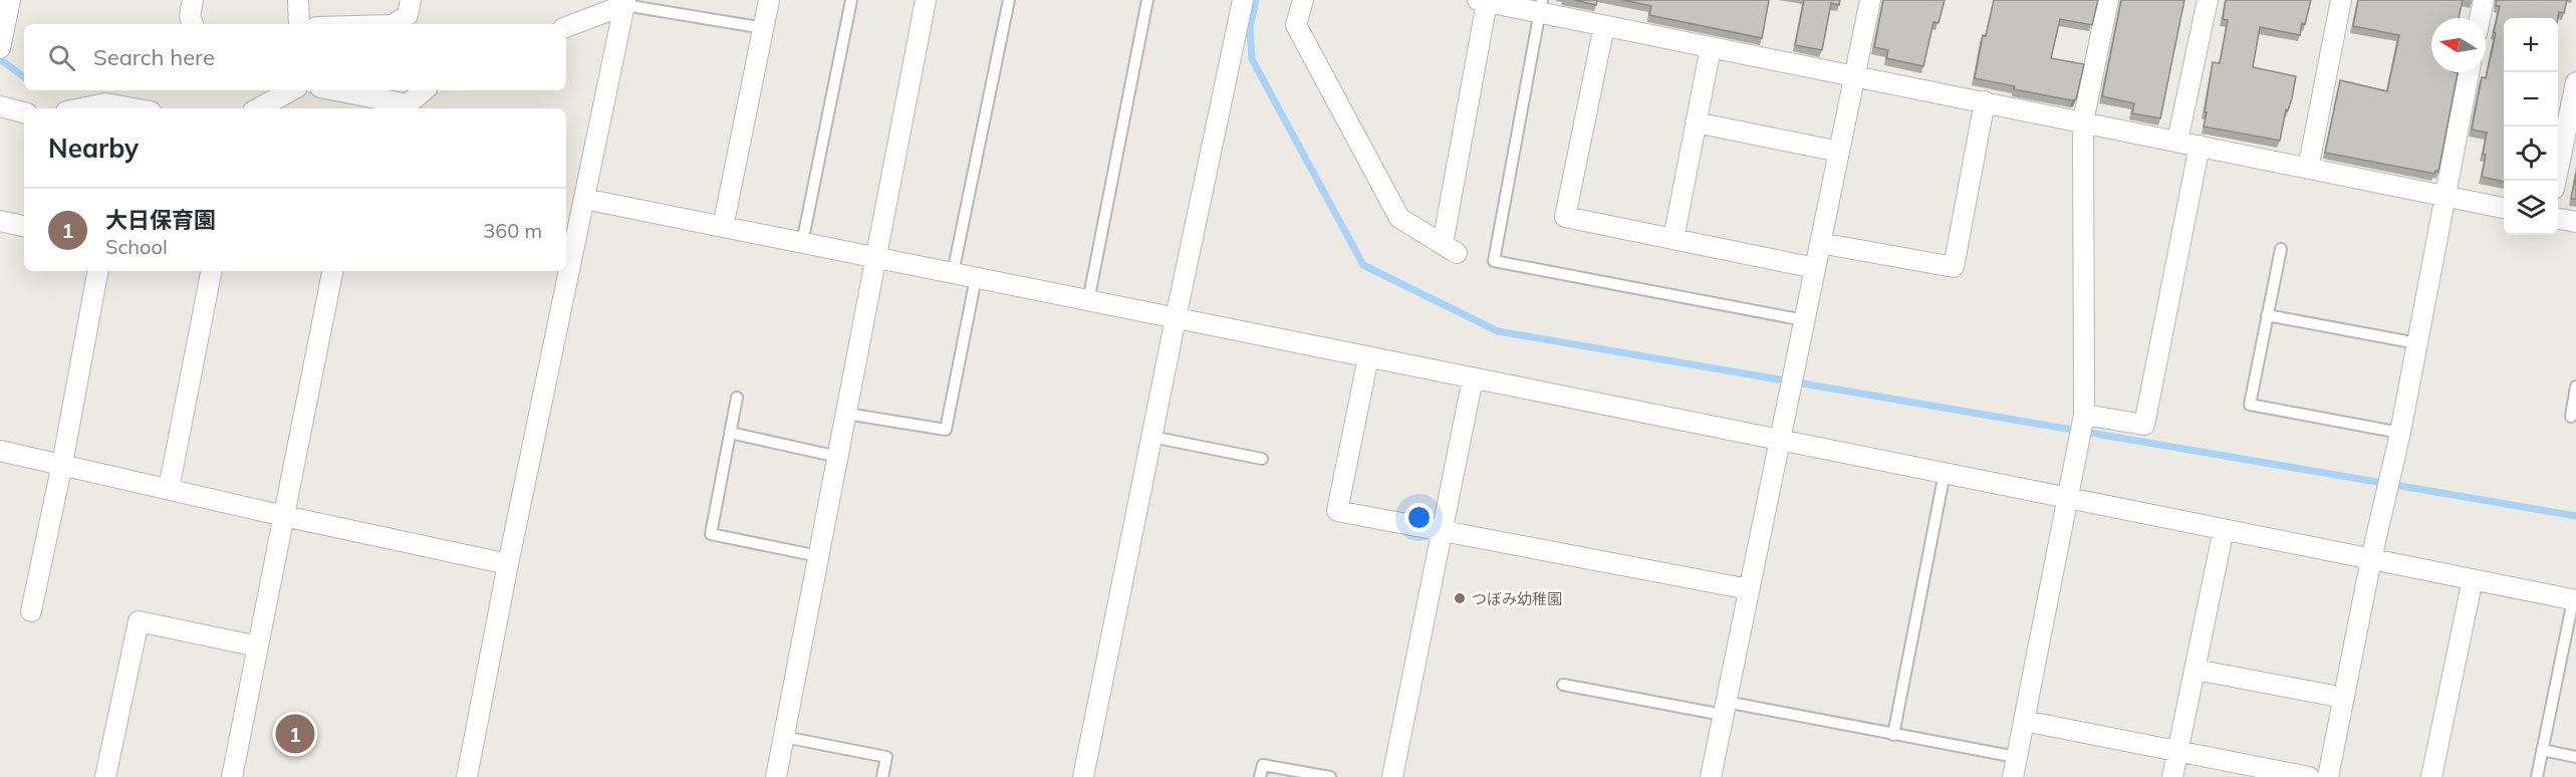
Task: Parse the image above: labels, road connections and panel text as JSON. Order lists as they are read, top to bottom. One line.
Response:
{"places":["つぼみ幼稚園"],"north":"left","page":{"map_buttons":["+","−"],"search":"Search here","heading":"Nearby","list":[{"mark":"1","name":"大日保育園","note":"School","value":"360 m"}],"pins":"1"}}
